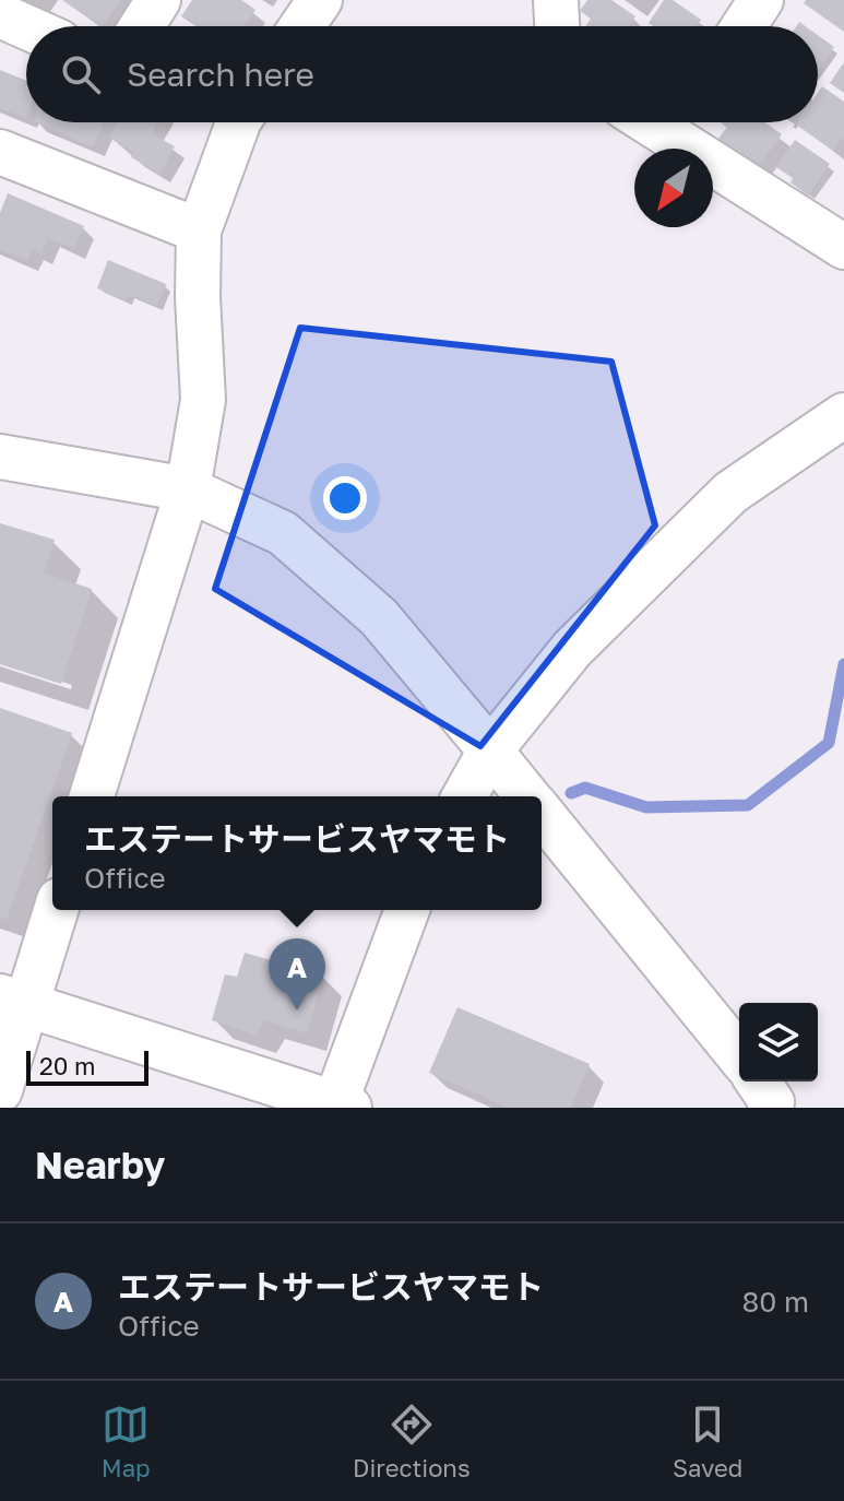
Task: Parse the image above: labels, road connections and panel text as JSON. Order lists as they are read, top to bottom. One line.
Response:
{"scale_bar":"20 m","north":"bottom left","page":{"search":"Search here","popup":["エステートサービスヤマモト","Office"],"pins":"A","scale":"20 m","heading":"Nearby","list":[{"mark":"A","name":"エステートサービスヤマモト","note":"Office","value":"80 m"}],"nav":["Map","Directions","Saved"]}}
